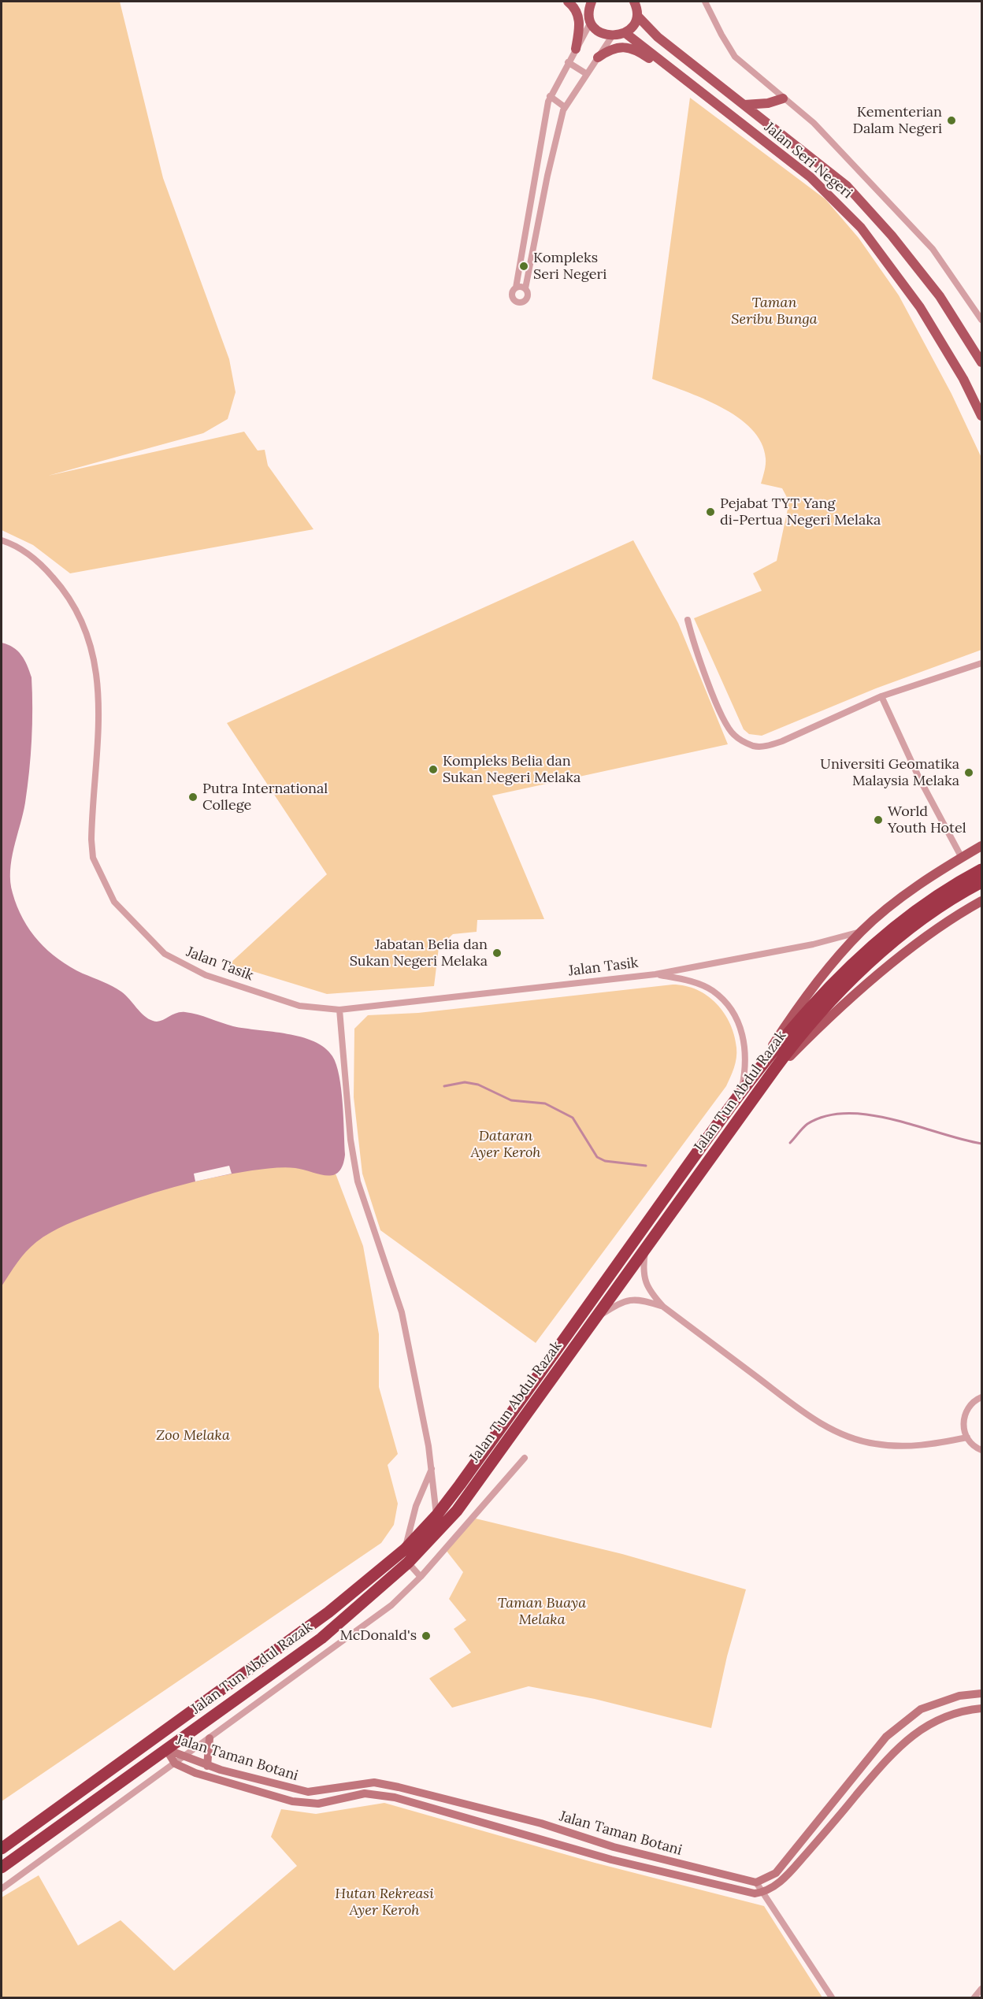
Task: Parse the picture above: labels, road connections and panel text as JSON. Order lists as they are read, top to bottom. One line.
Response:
{"streets":{"highway":["Jalan Tun Abdul Razak"],"main road":["Jalan Seri Negeri"],"street":["Jalan Tasik","Jalan Taman Botani"]},"crossings":[["Jalan Tasik","Jalan Tun Abdul Razak"],["Jalan Tun Abdul Razak","Jalan Taman Botani"]],"parks":["Taman Seribu Bunga","Dataran Ayer Keroh","Zoo Melaka","Taman Buaya Melaka","Hutan Rekreasi Ayer Keroh"],"places":["Kementerian Dalam Negeri","Kompleks Seri Negeri","Pejabat TYT Yang di-Pertua Negeri Melaka","Kompleks Belia dan Sukan Negeri Melaka","Universiti Geomatika Malaysia Melaka","Putra International College","World Youth Hotel","Jabatan Belia dan Sukan Negeri Melaka","McDonald's"]}
